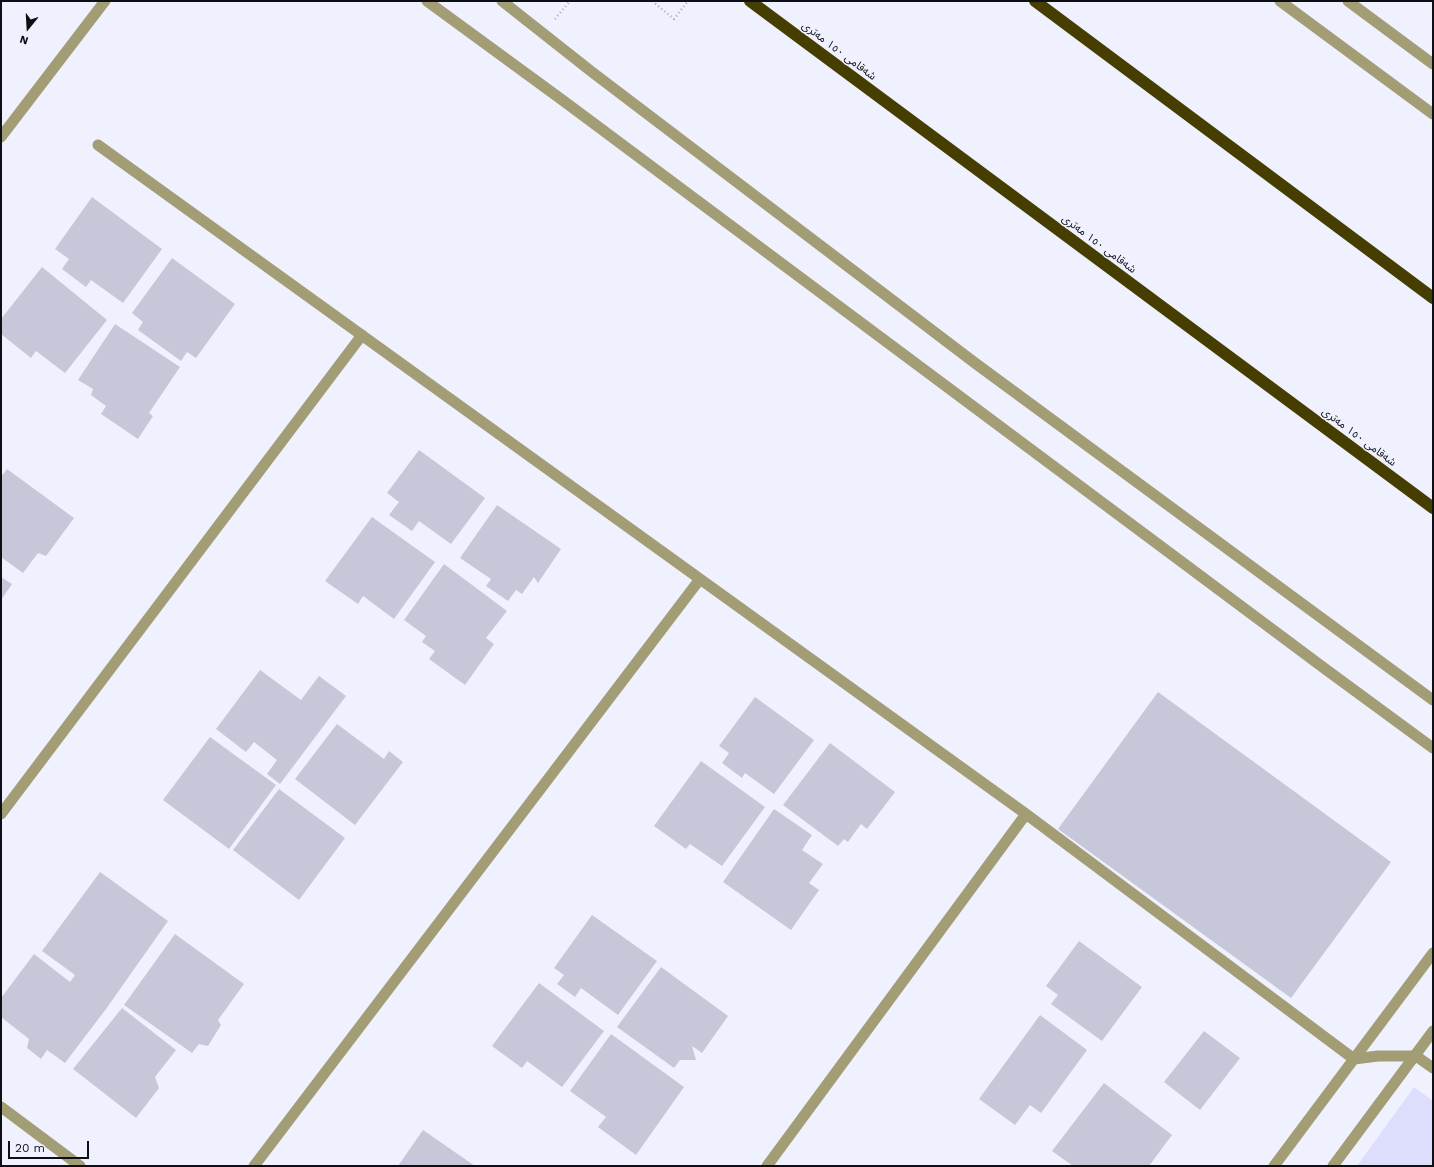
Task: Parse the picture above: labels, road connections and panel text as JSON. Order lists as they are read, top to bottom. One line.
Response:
{"streets":{"highway":["شەقامی ١٥٠ مەتری"]},"scale_bar":"20 m","north":"bottom"}
